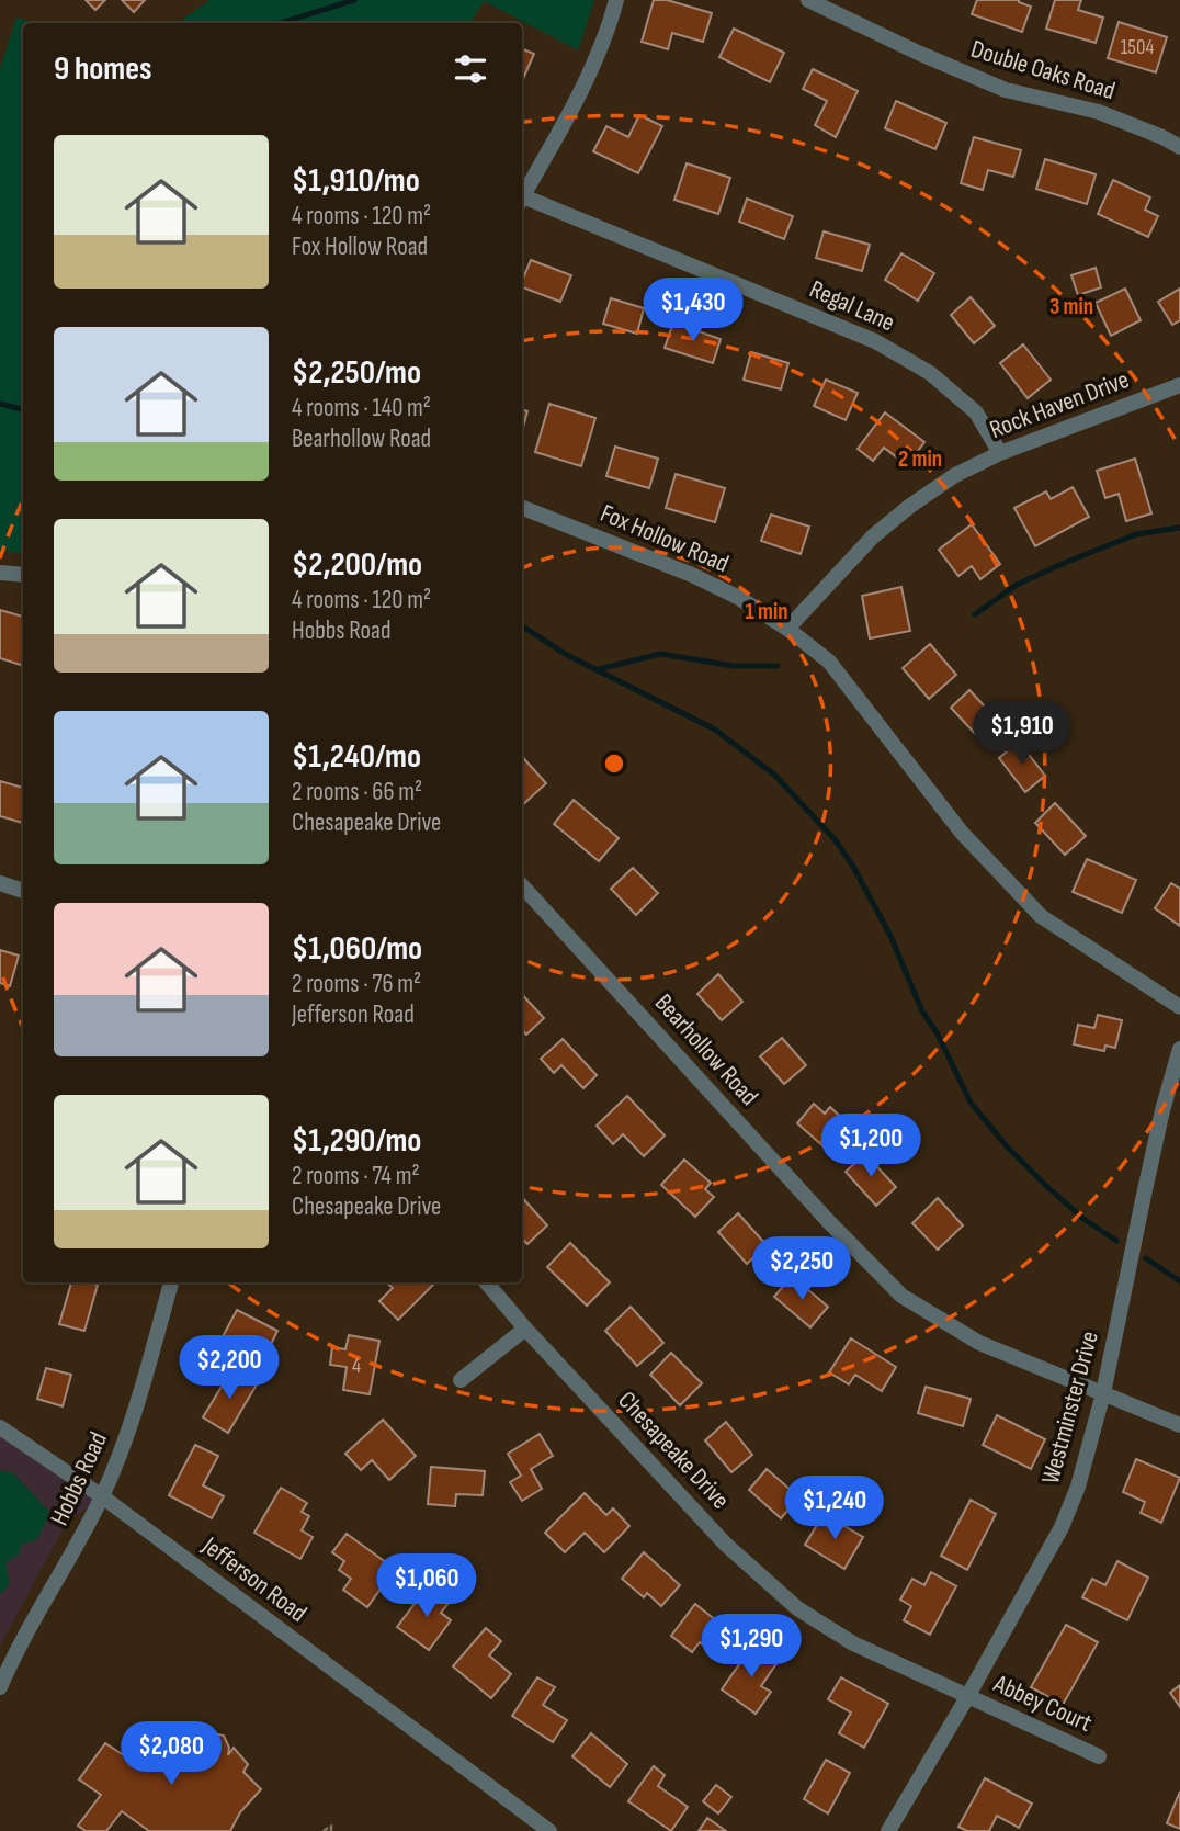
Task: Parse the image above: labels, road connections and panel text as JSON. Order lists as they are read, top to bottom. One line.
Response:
{"streets":{"street":["Double Oaks Road","Regal Lane","Rock Haven Drive","Fox Hollow Road","Bearhollow Road","Westminster Drive","Chesapeake Drive","Hobbs Road","Jefferson Road","Abbey Court"]},"crossings":[["Regal Lane","Rock Haven Drive"],["Rock Haven Drive","Fox Hollow Road"],["Bearhollow Road","Westminster Drive"],["Westminster Drive","Chesapeake Drive"],["Westminster Drive","Abbey Court"],["Chesapeake Drive","Abbey Court"],["Hobbs Road","Jefferson Road"]],"house_numbers":["1504","4"],"page":{"heading":"9 homes","list":[{"name":"$1,910/mo","note":"4 rooms · 120 m² · Fox Hollow Road"},{"name":"$2,250/mo","note":"4 rooms · 140 m² · Bearhollow Road"},{"name":"$2,200/mo","note":"4 rooms · 120 m² · Hobbs Road"},{"name":"$1,240/mo","note":"2 rooms · 66 m² · Chesapeake Drive"},{"name":"$1,060/mo","note":"2 rooms · 76 m² · Jefferson Road"},{"name":"$1,290/mo","note":"2 rooms · 74 m² · Chesapeake Drive"}],"price":["$1,430","$1,910","$1,200","$2,250","$2,200","$1,240","$1,060","$1,290","$2,080"]},"rings":["3 min","2 min","1 min"]}
